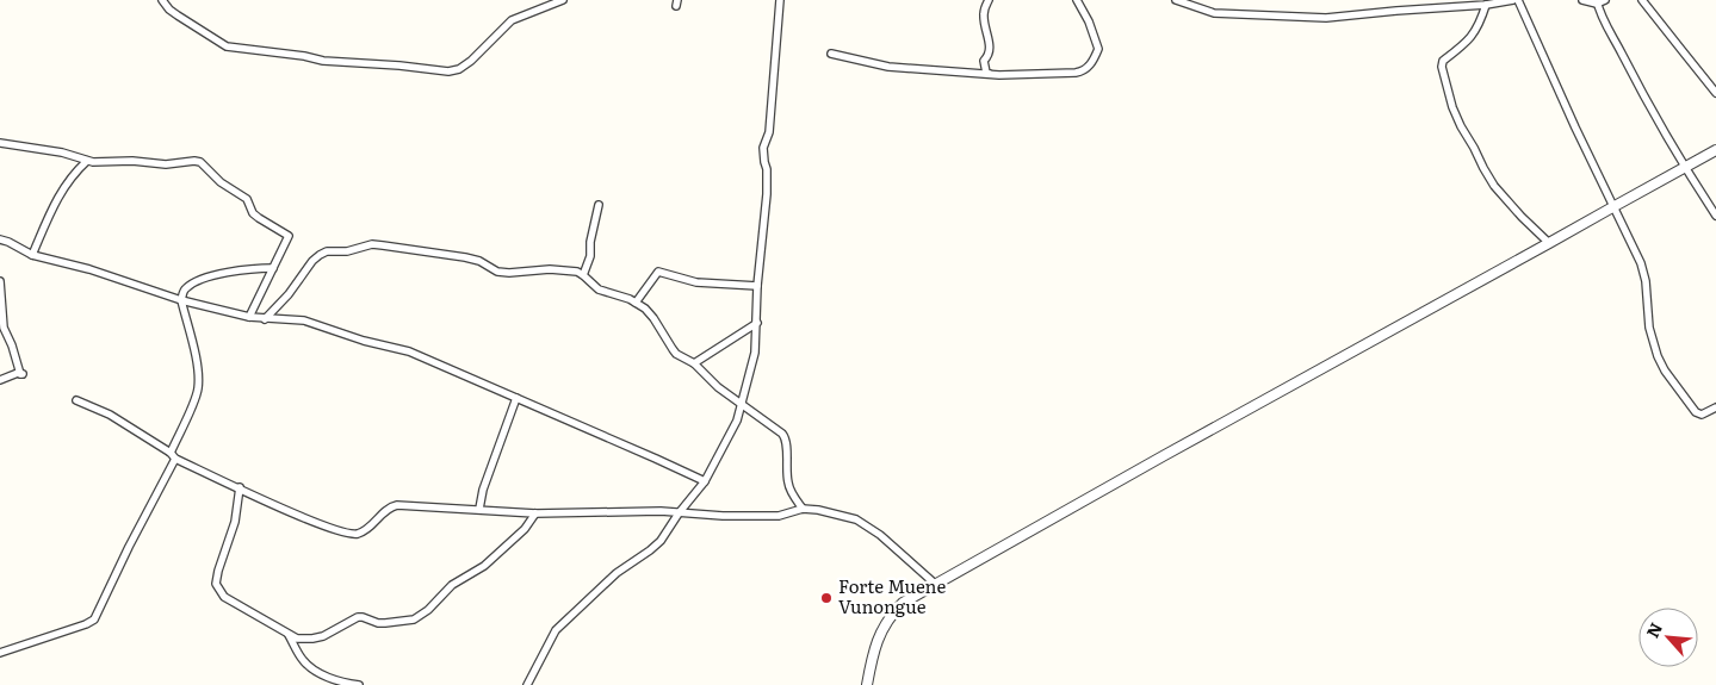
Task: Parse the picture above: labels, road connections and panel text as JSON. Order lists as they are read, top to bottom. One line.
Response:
{"places":["Forte Muene Vunongue"],"north":"top left"}
